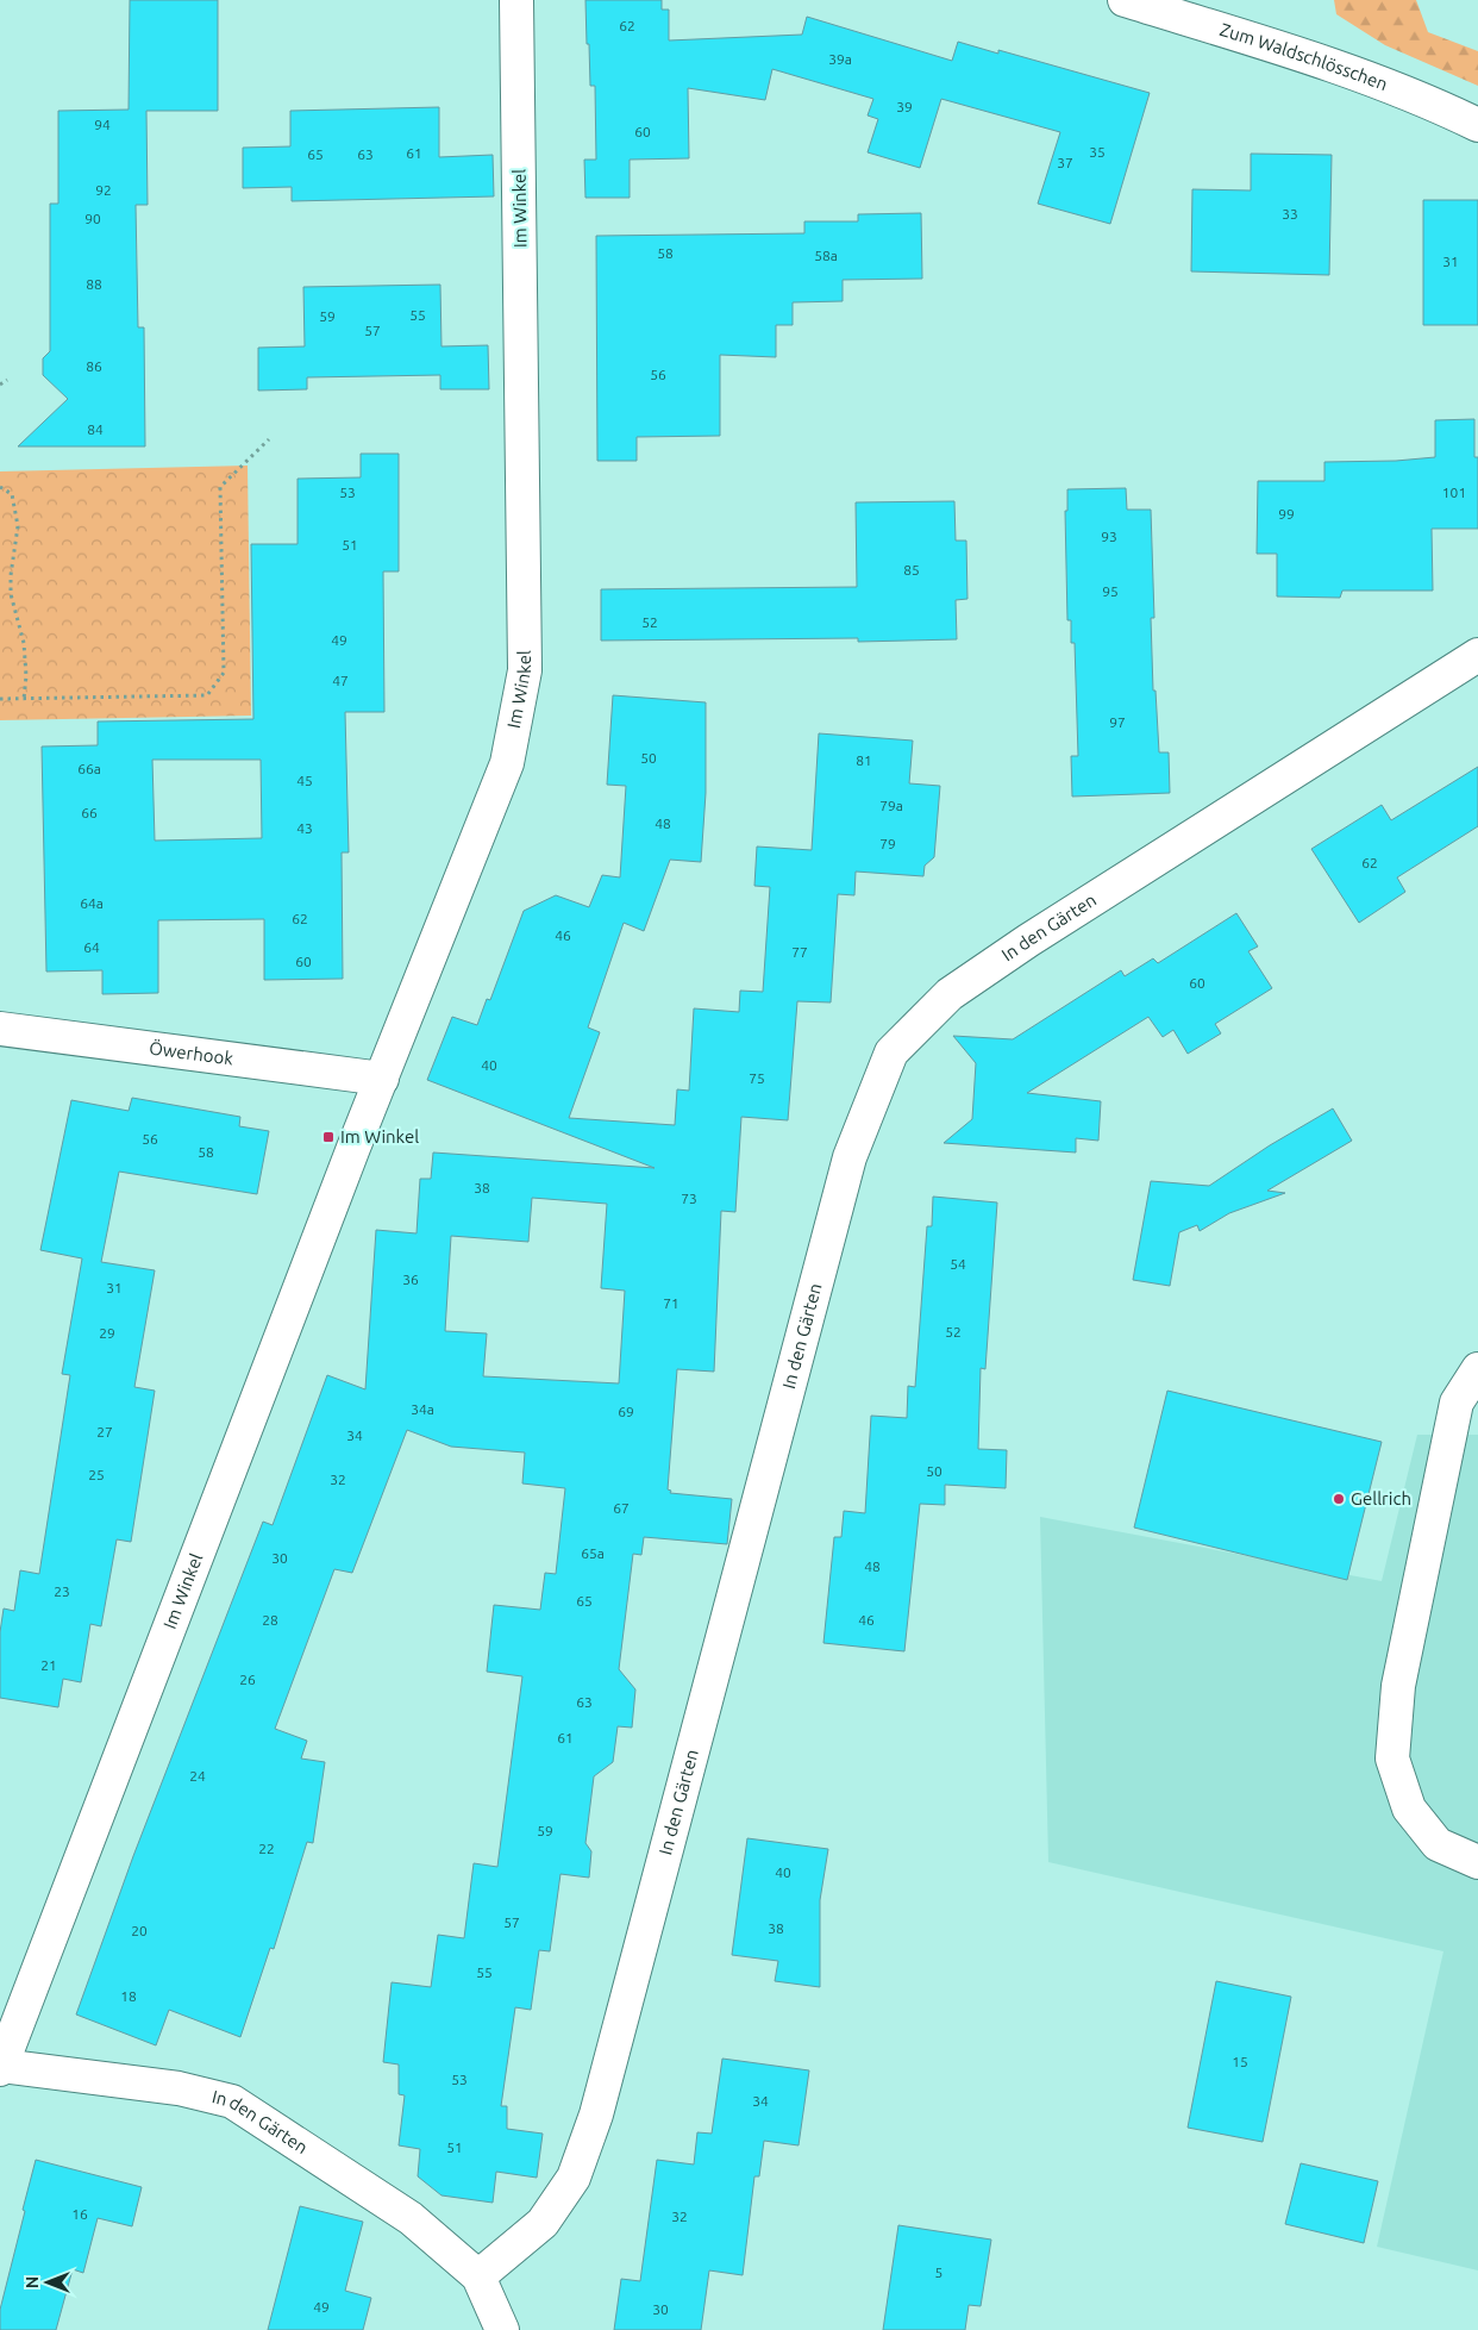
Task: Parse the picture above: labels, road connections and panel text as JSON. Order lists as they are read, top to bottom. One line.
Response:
{"streets":{"street":["Zum Waldschlösschen","Im Winkel","In den Gärten","Öwerhook"]},"crossings":[["Im Winkel","In den Gärten"],["Im Winkel","Öwerhook"]],"places":{"transit":["Im Winkel"],"other":["Gellrich"]},"house_numbers":["62","39a","39","94","60","35","61","65","63","37","92","33","90","58","58a","31","88","55","59","57","86","56","84","53","101","99","93","51","85","95","52","49","47","97","50","81","66a","45","79a","66","48","43","79","62","64a","62","46","64","77","60","60","40","75","56","58","38","73","54","36","31","71","52","29","34a","69","27","34","50","25","32","67","65a","30","48","23","65","28","46","21","26","63","61","24","59","22","40","57","38","20","55","18","15","53","34","51","16","32","5","49","30"],"north":"left"}
